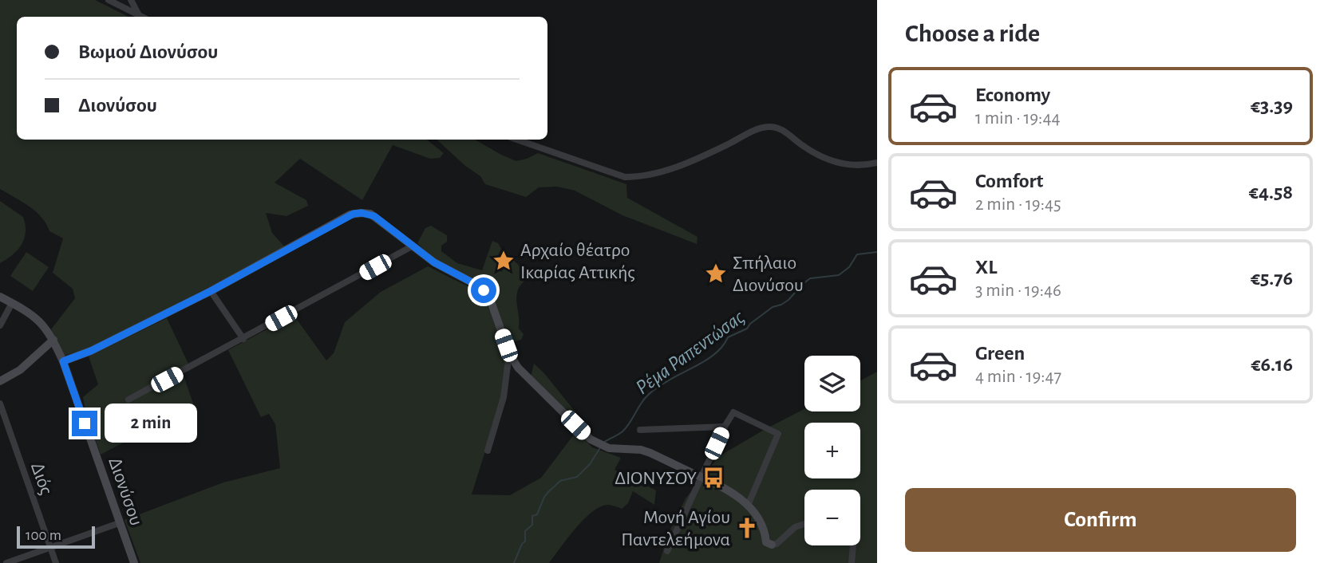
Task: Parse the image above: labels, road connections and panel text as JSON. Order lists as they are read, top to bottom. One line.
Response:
{"streets":{"street":["Διός","Διονύσου"]},"water":["Ρέμα Ραπεντώσας"],"places":{"place":["Αρχαίο θέατρο Ικαρίας Αττικής","Σπήλαιο Διονύσου"],"bus stop":["ΔΙΟΝΥΣΟΥ"],"church":["Μονή Αγίου Παντελεήμονα"]},"scale_bar":"100 m","page":{"heading":"Choose a ride","banner":["Βωμού Διονύσου","Διονύσου"],"list":[{"name":"Economy","note":"1 min · 19:44","value":"€3.39"},{"name":"Comfort","note":"2 min · 19:45","value":"€4.58"},{"name":"XL","note":"3 min · 19:46","value":"€5.76"},{"name":"Green","note":"4 min · 19:47","value":"€6.16"}],"map_buttons":["+","−"],"bubble":"2 min","buttons":"Confirm","scale":"100 m"}}
